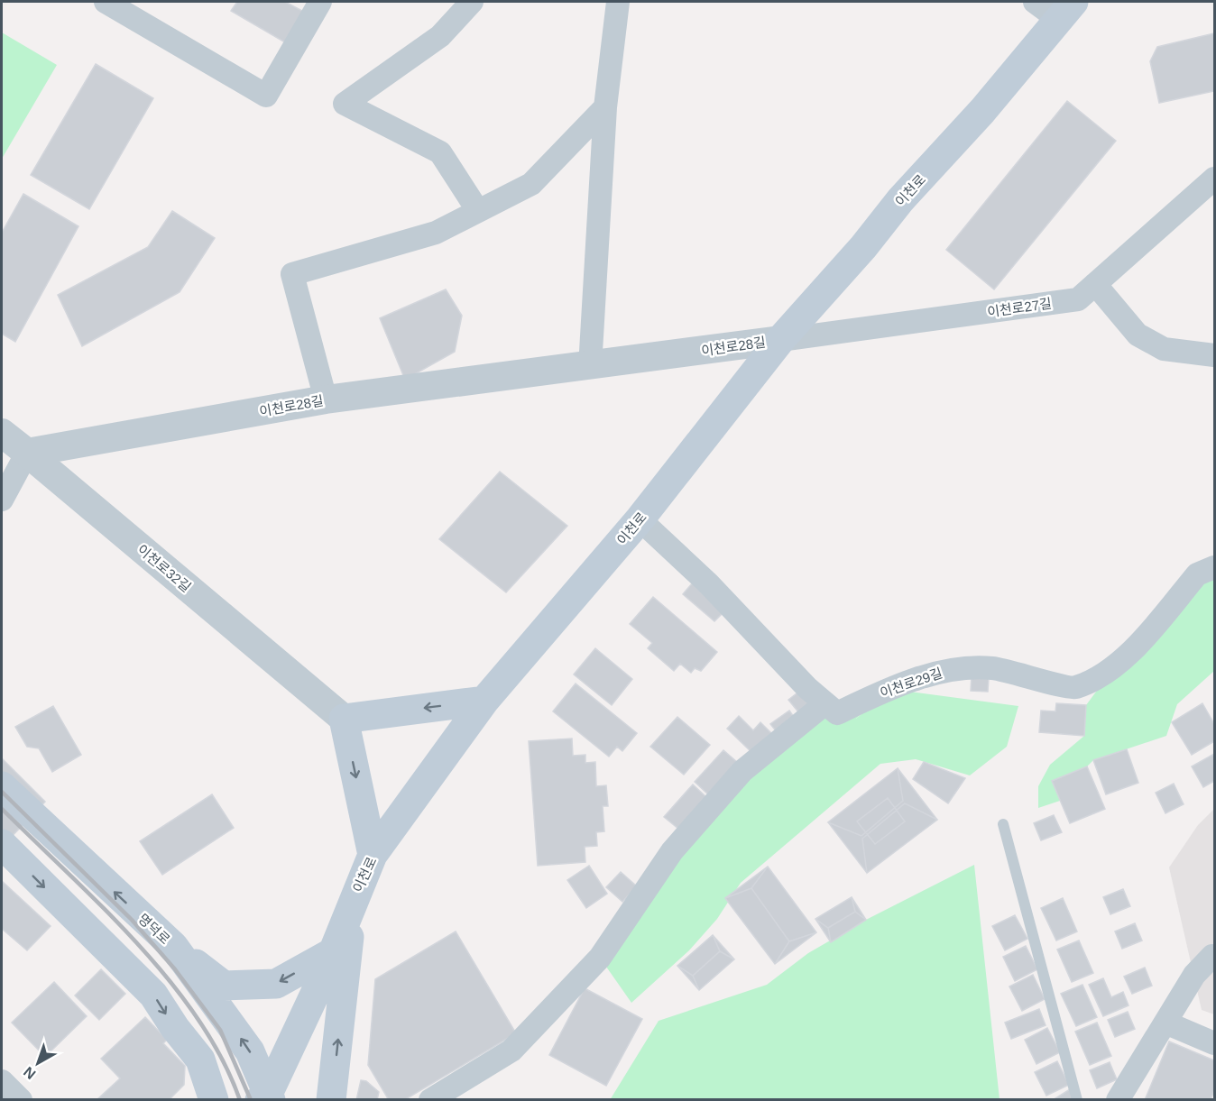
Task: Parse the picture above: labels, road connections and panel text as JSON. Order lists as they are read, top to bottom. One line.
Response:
{"streets":{"main road":["이천로","명덕로"],"street":["이천로27길","이천로28길","이천로32길","이천로29길"]},"crossings":[["이천로","이천로27길"],["이천로","이천로28길"],["이천로","명덕로"],["이천로27길","이천로28길"],["이천로28길","이천로32길"]],"north":"bottom left"}
